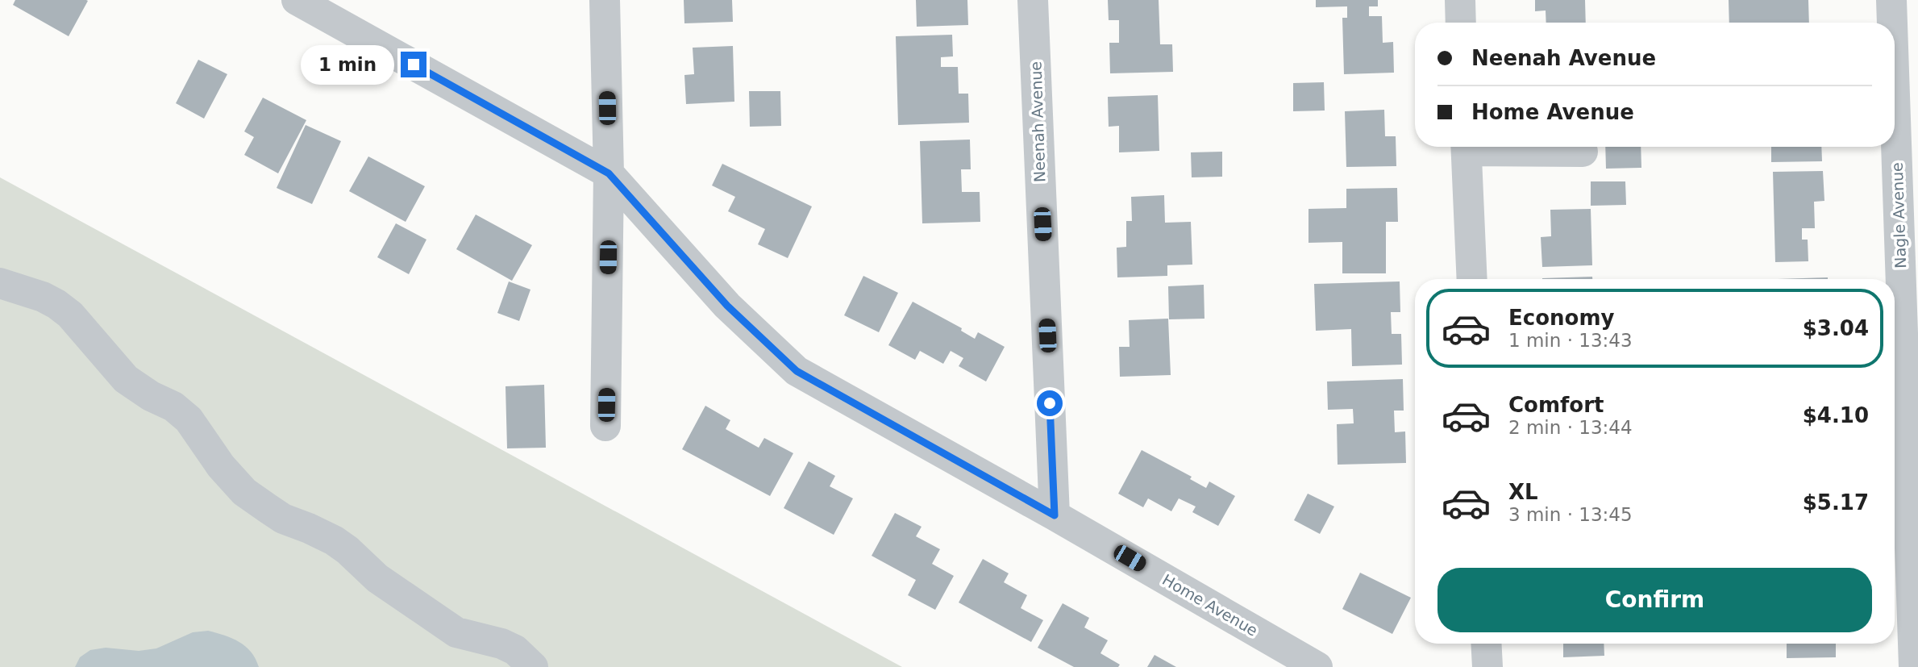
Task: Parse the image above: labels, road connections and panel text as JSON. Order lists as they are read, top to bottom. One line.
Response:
{"streets":{"street":["Neenah Avenue","Nagle Avenue","Home Avenue"]},"crossings":[["Neenah Avenue","Home Avenue"]],"page":{"banner":["Neenah Avenue","Home Avenue"],"bubble":"1 min","list":[{"name":"Economy","note":"1 min · 13:43","value":"$3.04"},{"name":"Comfort","note":"2 min · 13:44","value":"$4.10"},{"name":"XL","note":"3 min · 13:45","value":"$5.17"}],"buttons":"Confirm"}}
